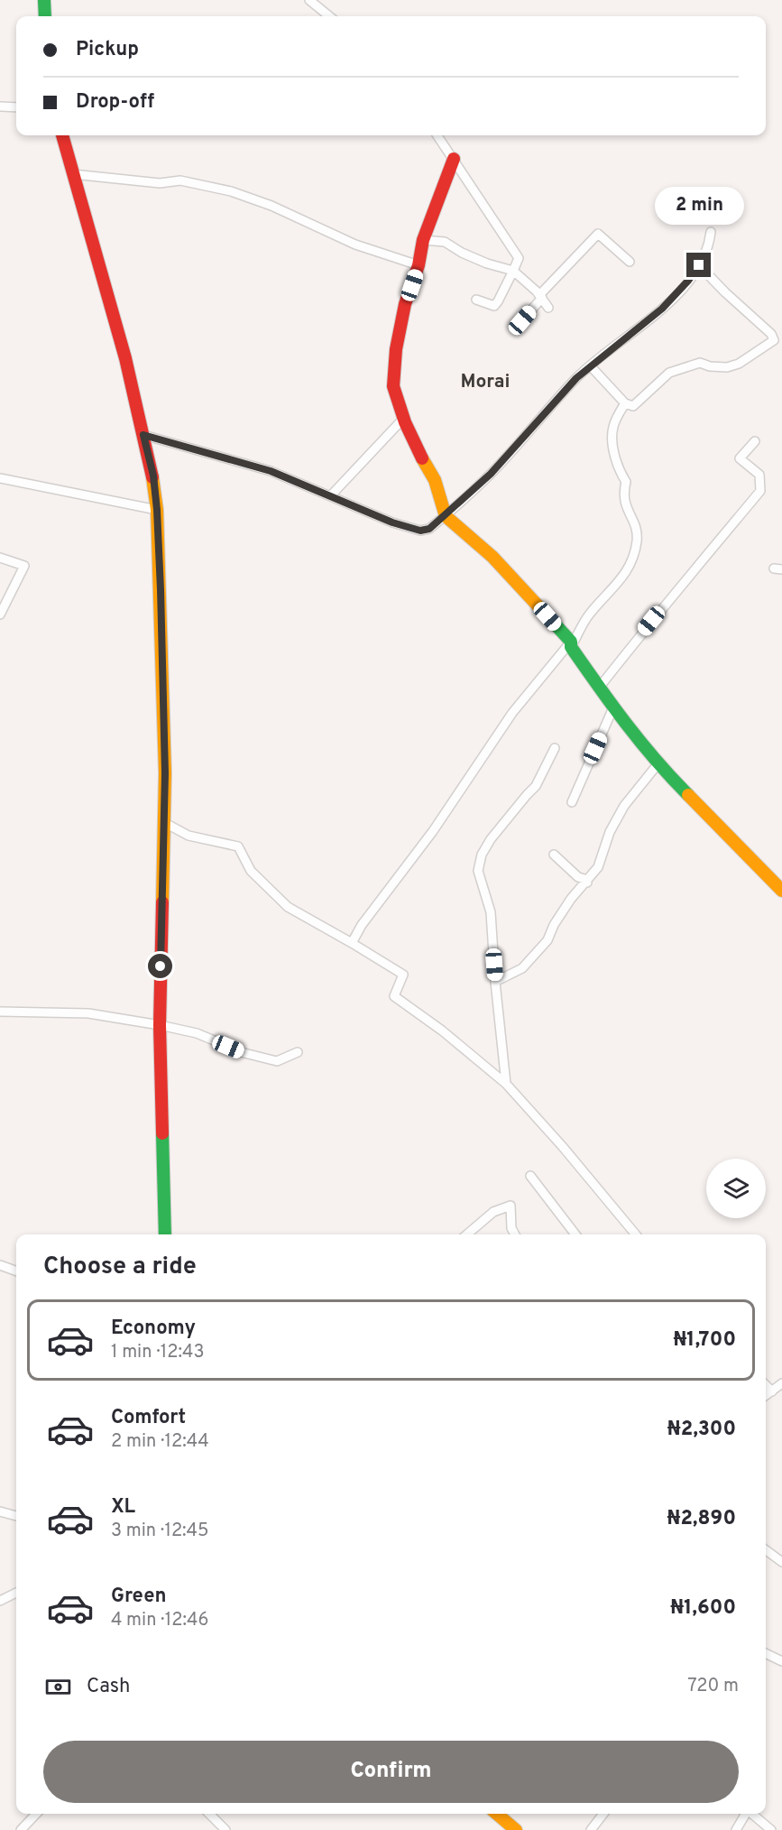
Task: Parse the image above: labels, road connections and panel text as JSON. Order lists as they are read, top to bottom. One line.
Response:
{"districts":["Morai"],"page":{"banner":["Pickup","Drop-off"],"bubble":"2 min","heading":"Choose a ride","list":[{"name":"Economy","note":"1 min · 12:43","value":"₦1,700"},{"name":"Comfort","note":"2 min · 12:44","value":"₦2,300"},{"name":"XL","note":"3 min · 12:45","value":"₦2,890"},{"name":"Green","note":"4 min · 12:46","value":"₦1,600"}],"pay":["Cash","720 m"],"buttons":"Confirm"}}
